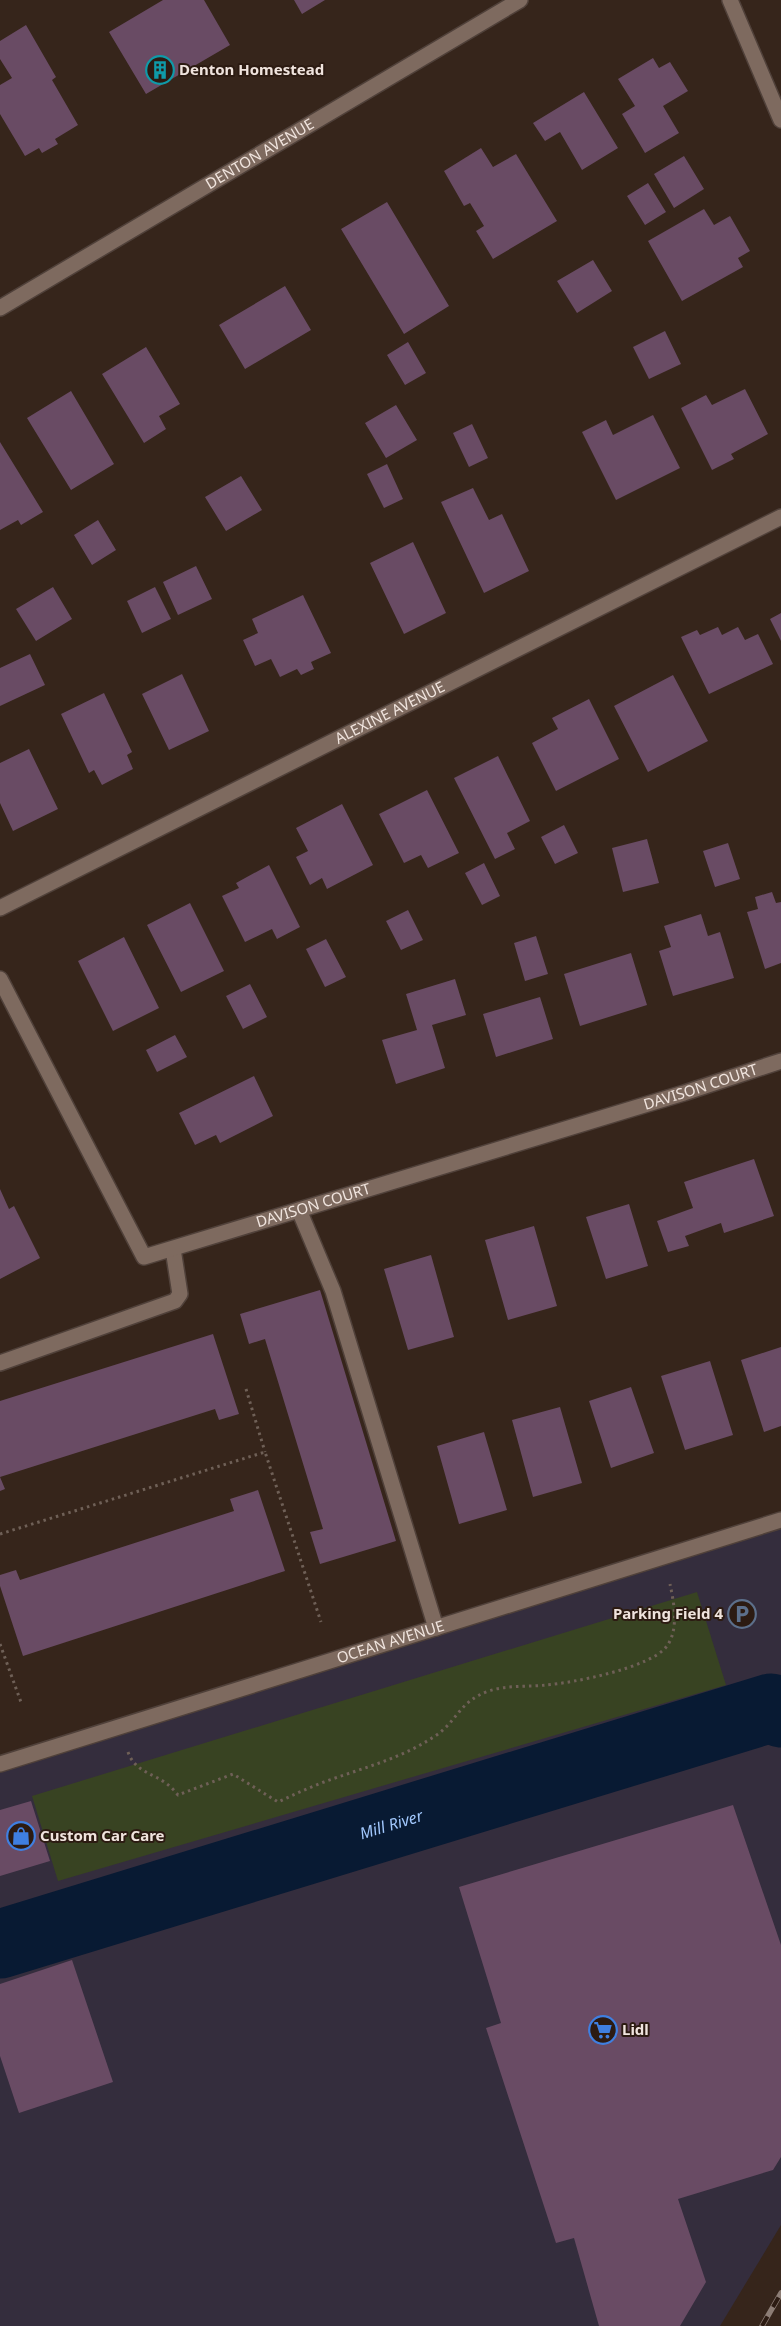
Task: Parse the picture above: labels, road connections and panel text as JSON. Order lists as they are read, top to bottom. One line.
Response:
{"streets":{"street":["DENTON AVENUE","ALEXINE AVENUE","DAVISON COURT","OCEAN AVENUE"]},"water":["Mill River"],"places":{"building":["Denton Homestead"],"parking":["Parking Field 4"],"shop":["Custom Car Care"],"supermarket":["Lidl"]}}
